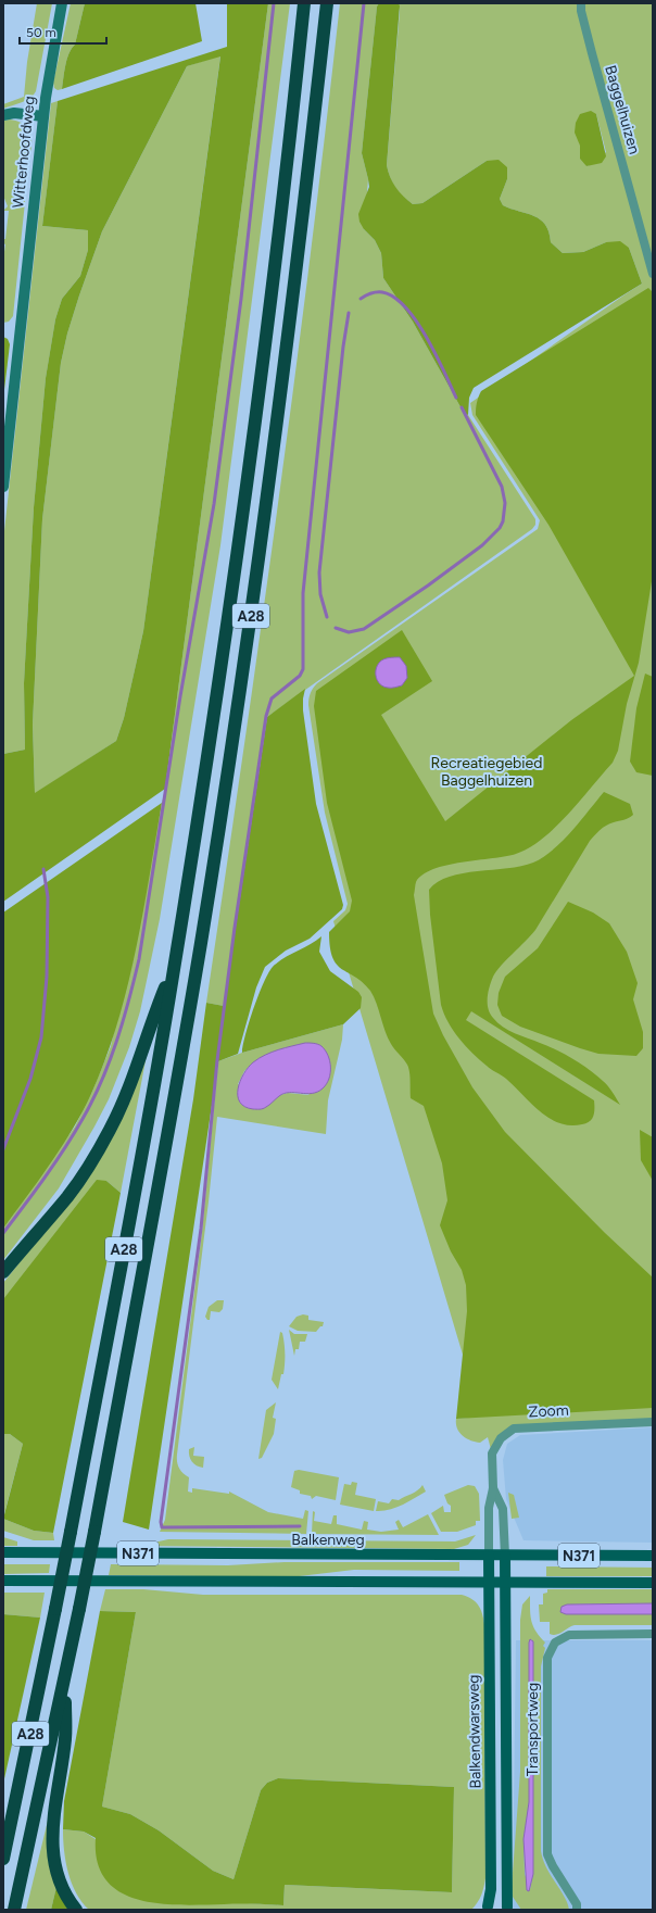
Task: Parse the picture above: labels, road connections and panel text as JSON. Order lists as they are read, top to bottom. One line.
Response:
{"streets":{"highway":["A28"],"main road":["Zoom","Balkenweg","N371","Balkendwarsweg"],"street":["Baggelhuizen","Witterhoofdweg","Transportweg"]},"crossings":[["Zoom","Balkenweg"],["Zoom","N371"],["Zoom","Balkendwarsweg"],["Balkenweg","Balkendwarsweg"],["N371","Balkendwarsweg"]],"parks":["Recreatiegebied Baggelhuizen"],"scale_bar":"50 m"}
